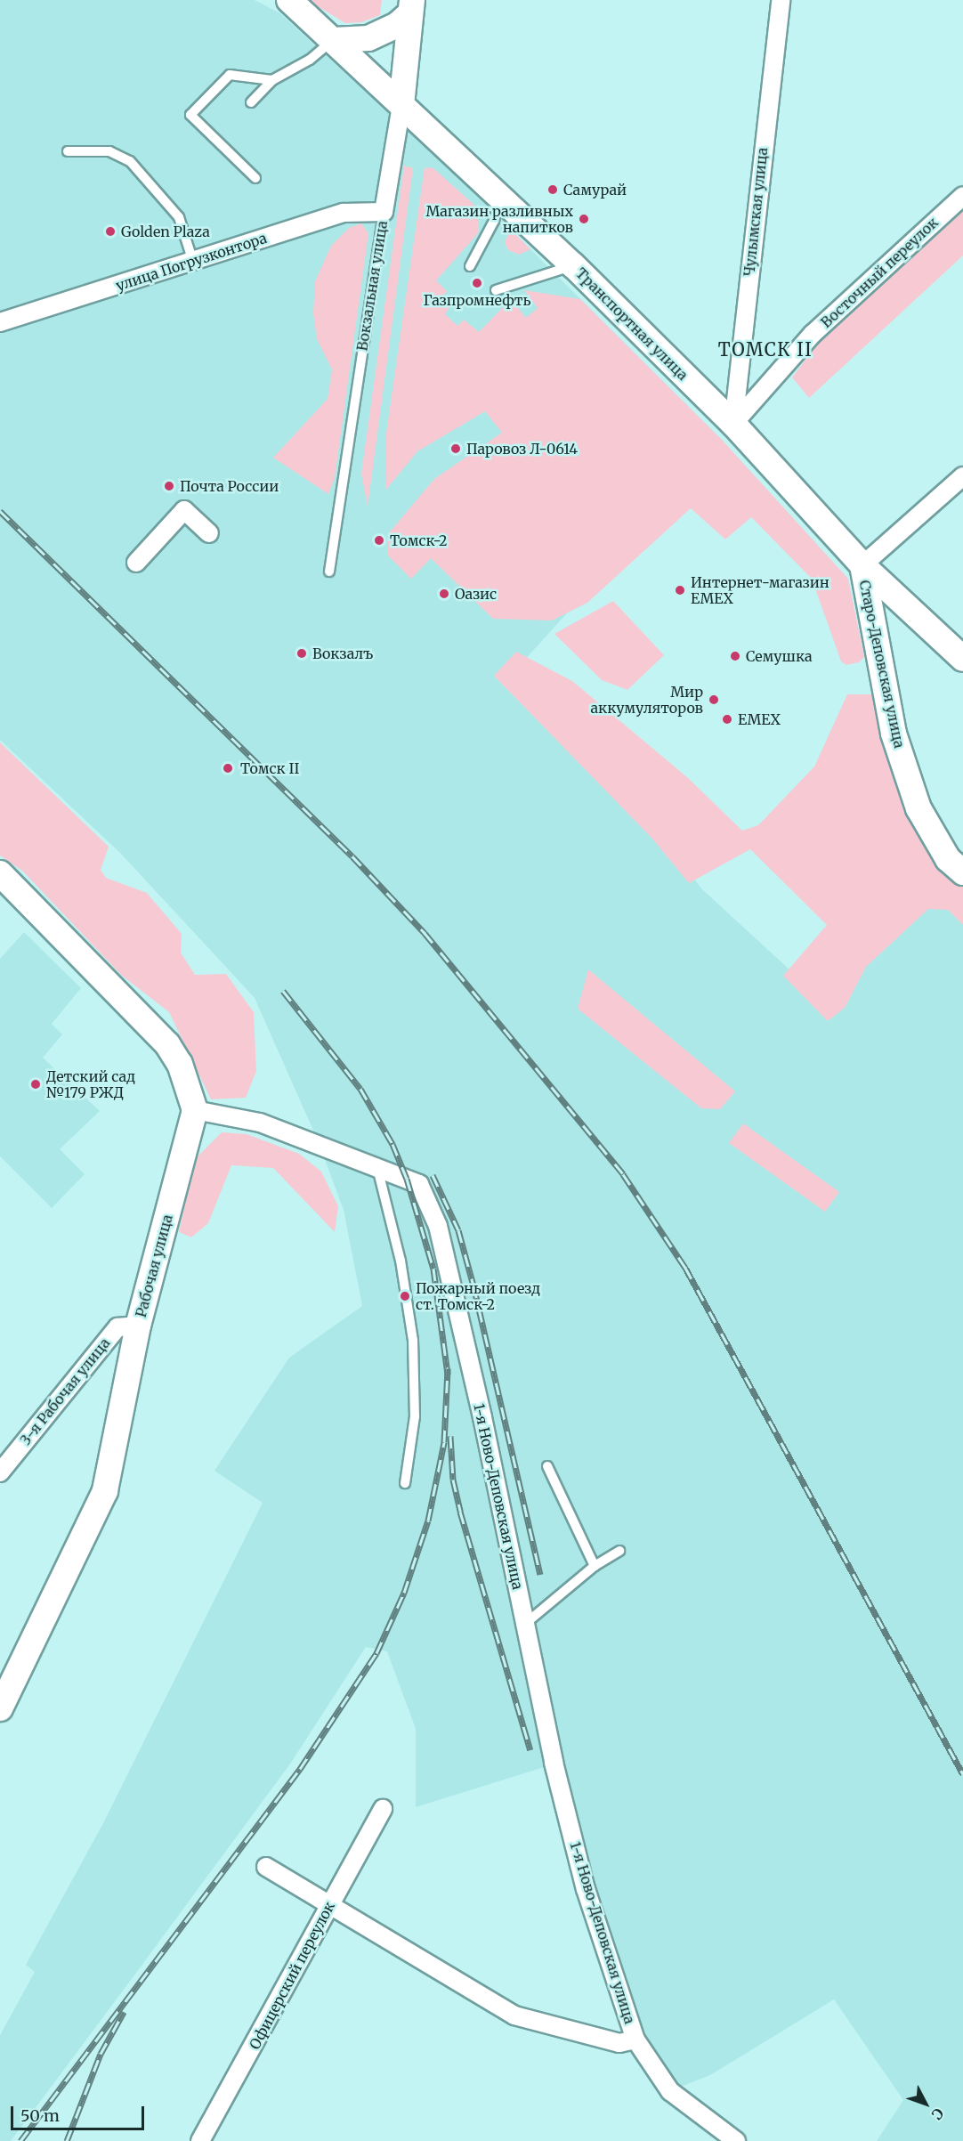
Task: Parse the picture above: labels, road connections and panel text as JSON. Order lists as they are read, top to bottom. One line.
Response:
{"streets":{"main road":["Вокзальная улица","Транспортная улица","Старо-Деповская улица","Рабочая улица"],"street":["Чулымская улица","улица Погрузконтора","Восточный переулок","3-я Рабочая улица","1-я Ново-Деповская улица","Офицерский переулок"]},"crossings":[["Чулымская улица","Восточный переулок"],["Чулымская улица","Транспортная улица"],["улица Погрузконтора","Вокзальная улица"],["Восточный переулок","Транспортная улица"],["Вокзальная улица","Транспортная улица"],["Транспортная улица","Старо-Деповская улица"],["Рабочая улица","3-я Рабочая улица"],["Рабочая улица","1-я Ново-Деповская улица"],["1-я Ново-Деповская улица","Офицерский переулок"]],"districts":["ТОМСК II"],"places":["Самурай","Магазин разливных напитков","Golden Plaza","Газпромнефть","Паровоз Л-0614","Почта России","Томск-2","Интернет-магазин EMEX","Оазис","Вокзалъ","Семушка","Мир аккумуляторов","EMEX","Томск II","Детский сад №179 РЖД","Пожарный поезд ст. Томск-2"],"scale_bar":"50 m","north":"bottom right"}
